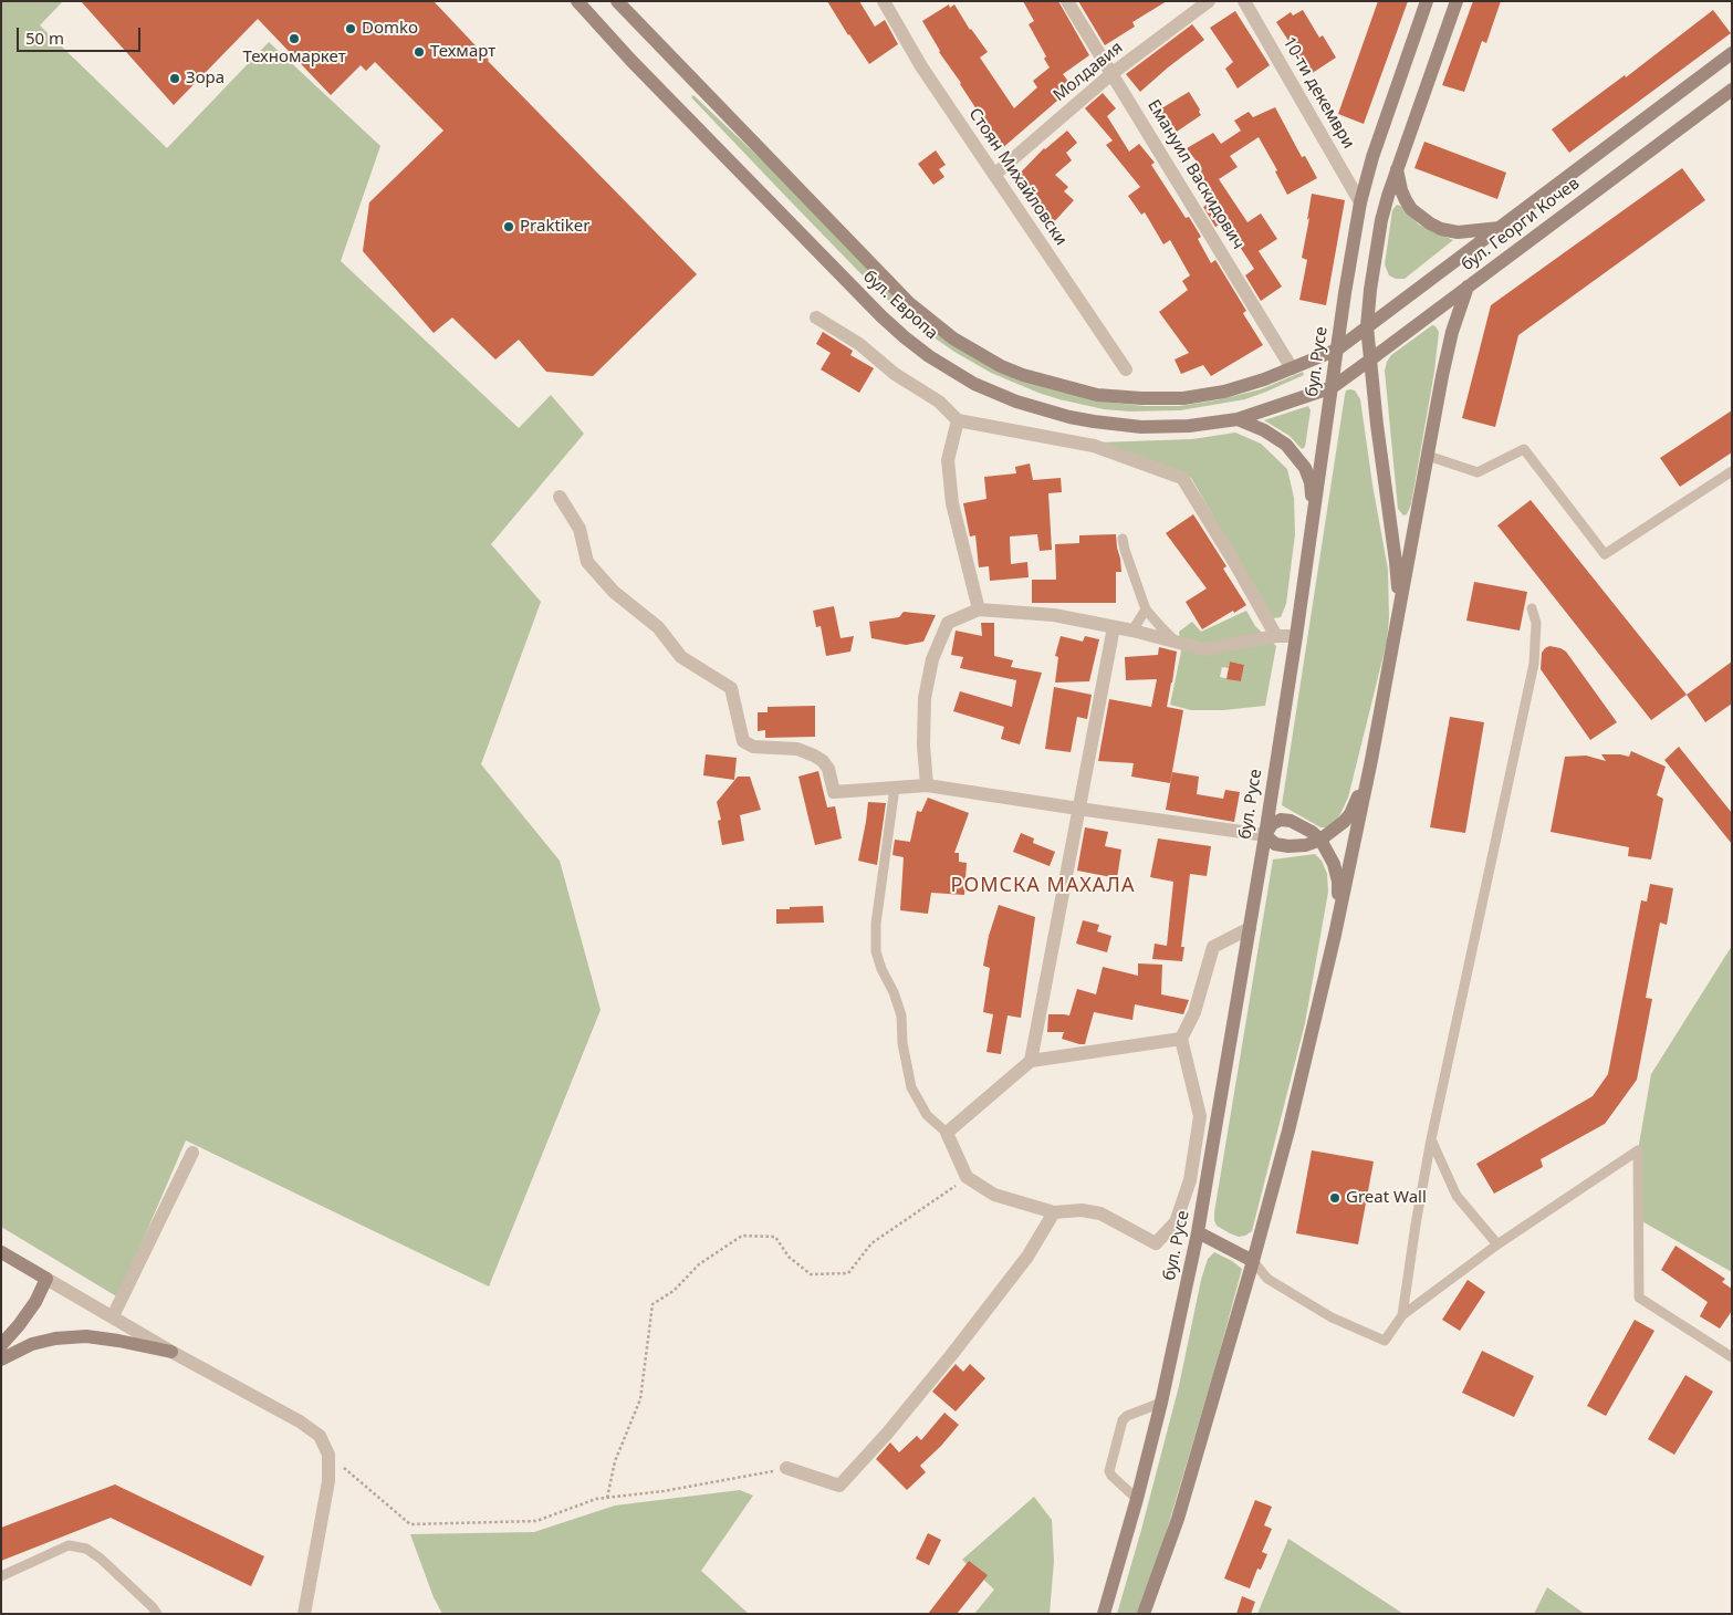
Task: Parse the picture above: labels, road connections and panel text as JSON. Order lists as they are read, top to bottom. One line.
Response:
{"streets":{"main road":["бул. Георги Кочев","бул. Европа","бул. Русе"],"street":["Молдавия","10-ти декември","Емануил Васкидович","Стоян Михайловски"]},"crossings":[["Молдавия","Емануил Васкидович"],["Молдавия","Стоян Михайловски"],["10-ти декември","бул. Русе"],["Емануил Васкидович","бул. Европа"],["бул. Георги Кочев","бул. Европа"],["бул. Георги Кочев","бул. Русе"],["бул. Европа","бул. Русе"]],"districts":["РОМСКА МАХАЛА"],"places":["Domko","Техномаркет","Техмарт","Зора","Praktiker","Great Wall"],"scale_bar":"50 m"}
